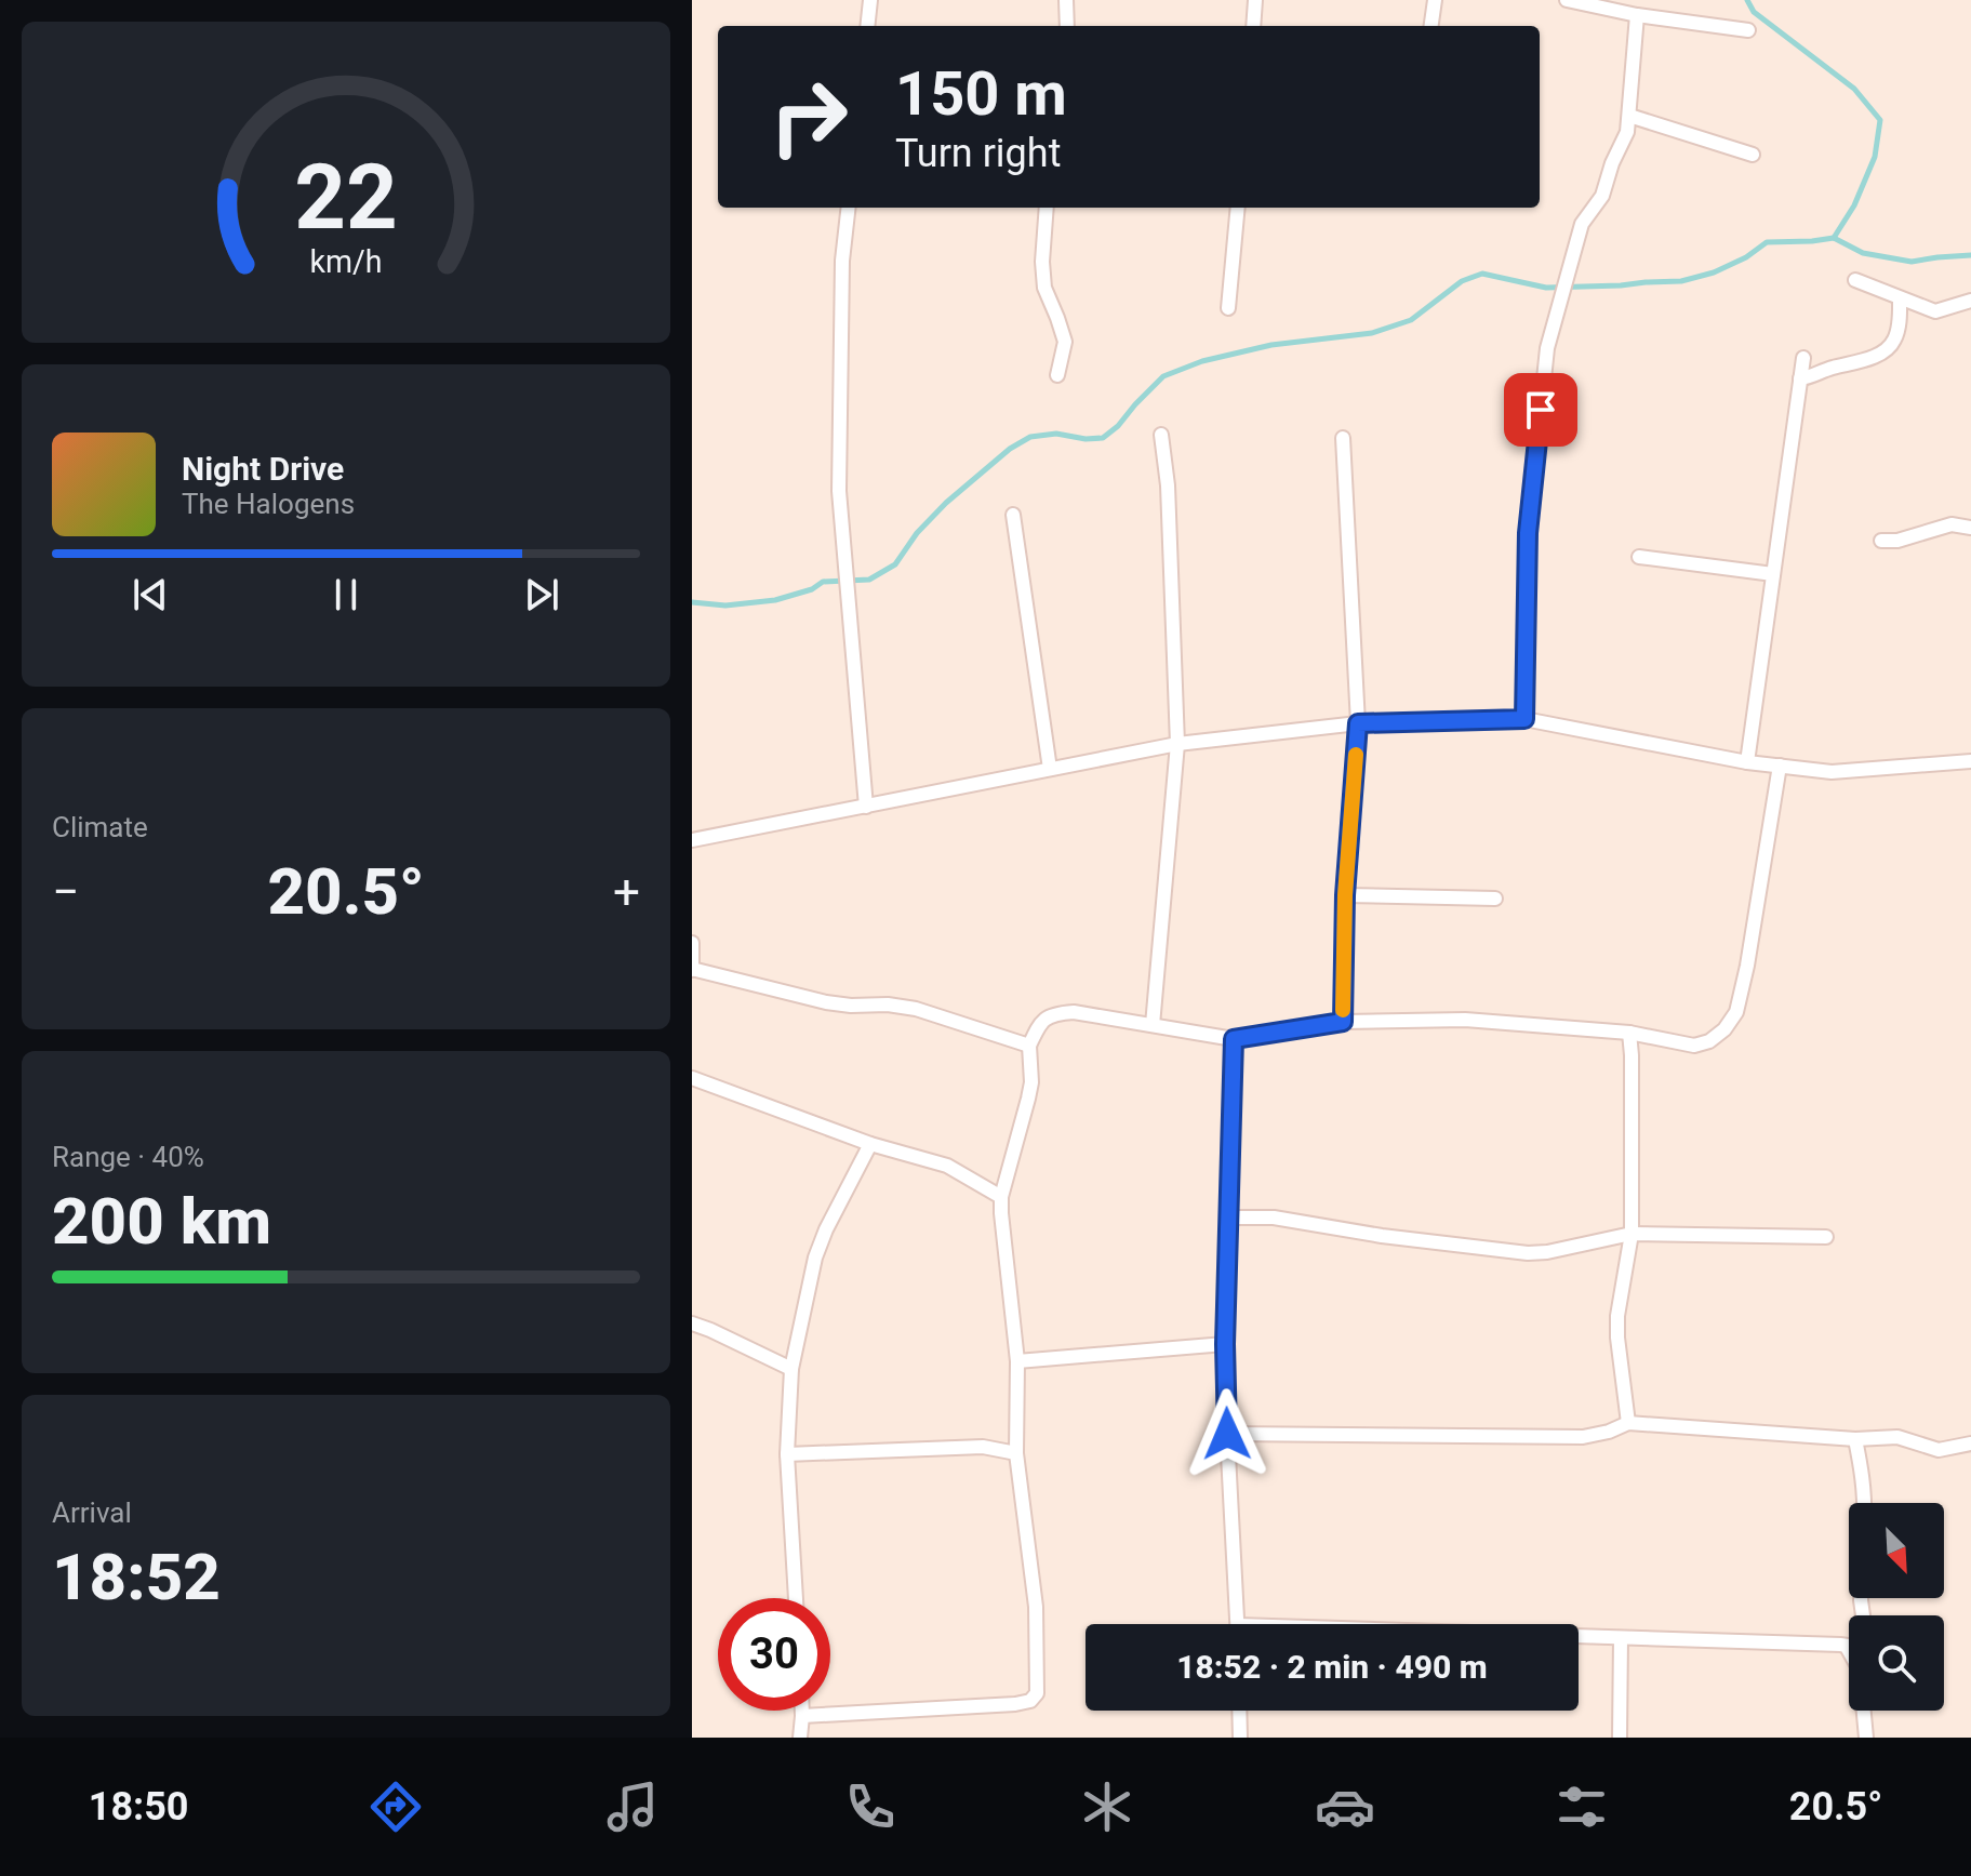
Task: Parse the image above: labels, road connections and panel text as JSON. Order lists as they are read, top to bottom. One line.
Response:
{"north":"bottom right","page":{"turn":["150 m","Turn right"],"song":["Night Drive","The Halogens"],"tile":["Climate",["Range · 40%","200 km"],["Arrival","18:52"]],"heat":["−","20.5°","+"],"limit":"30","trip":"18:52 · 2 min · 490 m","tabs":["18:50","20.5°"],"gauge":["22","km/h"]}}
